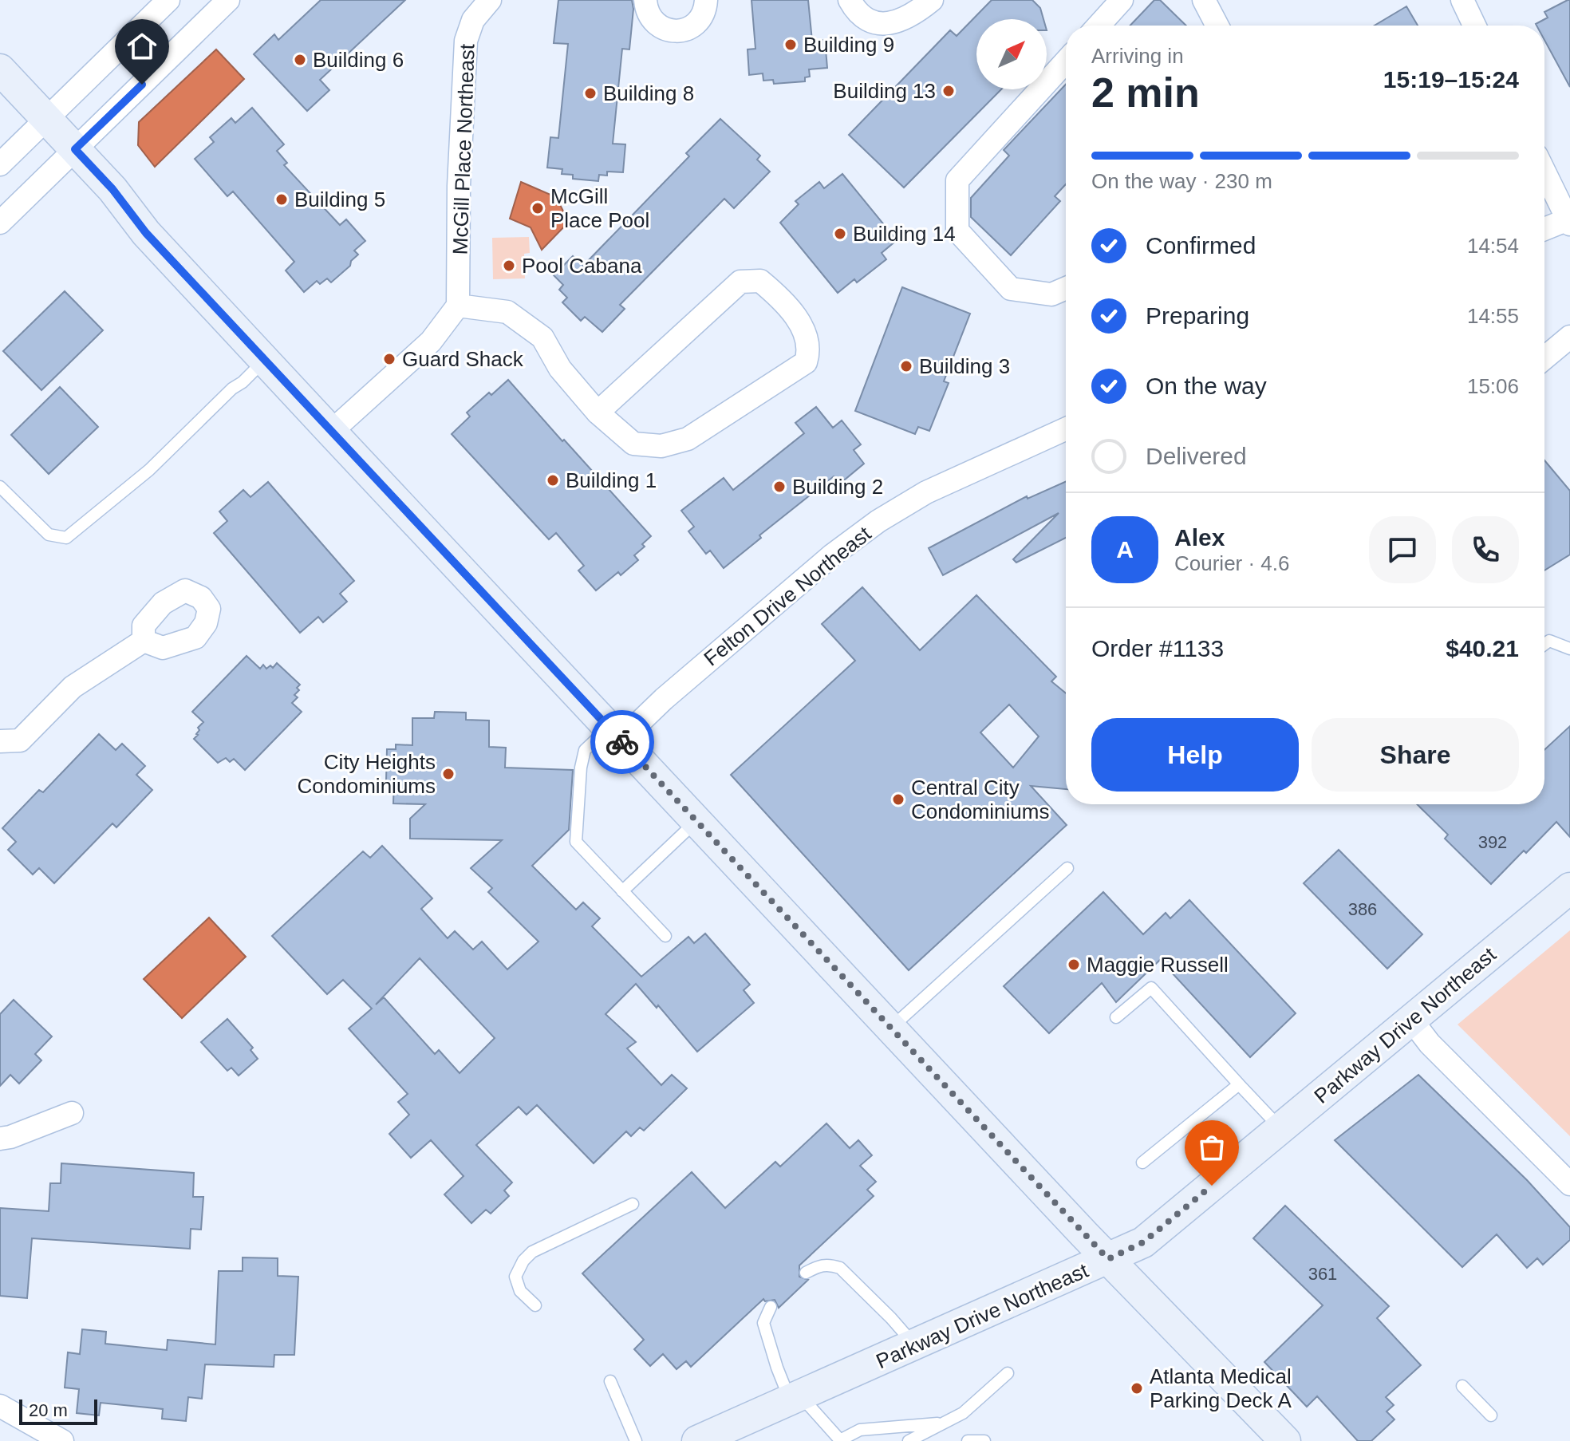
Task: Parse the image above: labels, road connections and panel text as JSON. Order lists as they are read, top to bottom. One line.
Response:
{"streets":{"main road":["Parkway Drive Northeast"],"street":["McGill Place Northeast","Felton Drive Northeast"]},"places":["Building 9","Building 6","Building 13","Building 8","Building 5","McGill Place Pool","Building 14","Pool Cabana","Guard Shack","Building 3","Building 1","Building 2","City Heights Condominiums","Central City Condominiums","Maggie Russell","Atlanta Medical Parking Deck A"],"house_numbers":["392","386","361"],"scale_bar":"20 m","north":"top right","page":{"heading":["2 min","Arriving in","15:19–15:24"],"panel":["Alex","Courier · 4.6","Order #1133","$40.21"],"bar":"On the way · 230 m","list":[["Confirmed","14:54"],["Preparing","14:55"],["On the way","15:06"],"Delivered"],"round":"A","buttons":["Help","Share"],"scale":"20 m"}}
